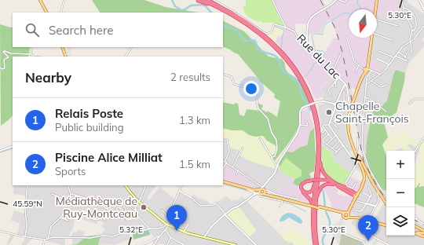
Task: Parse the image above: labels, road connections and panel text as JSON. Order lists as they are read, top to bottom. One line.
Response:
{"streets":{"street":["Rue du Lac"]},"places":["Chapelle Saint-François","Médiathèque de Ruy-Montceau"],"north":"bottom","page":{"search":"Search here","heading":["Nearby","2 results"],"list":[{"mark":"1","name":"Relais Poste","note":"Public building","value":"1.3 km"},{"mark":"2","name":"Piscine Alice Milliat","note":"Sports","value":"1.5 km"}],"map_buttons":["+","−"],"pins":["1","2"]},"coordinates":["5.30°E","45.59°N","5.32°E"]}
